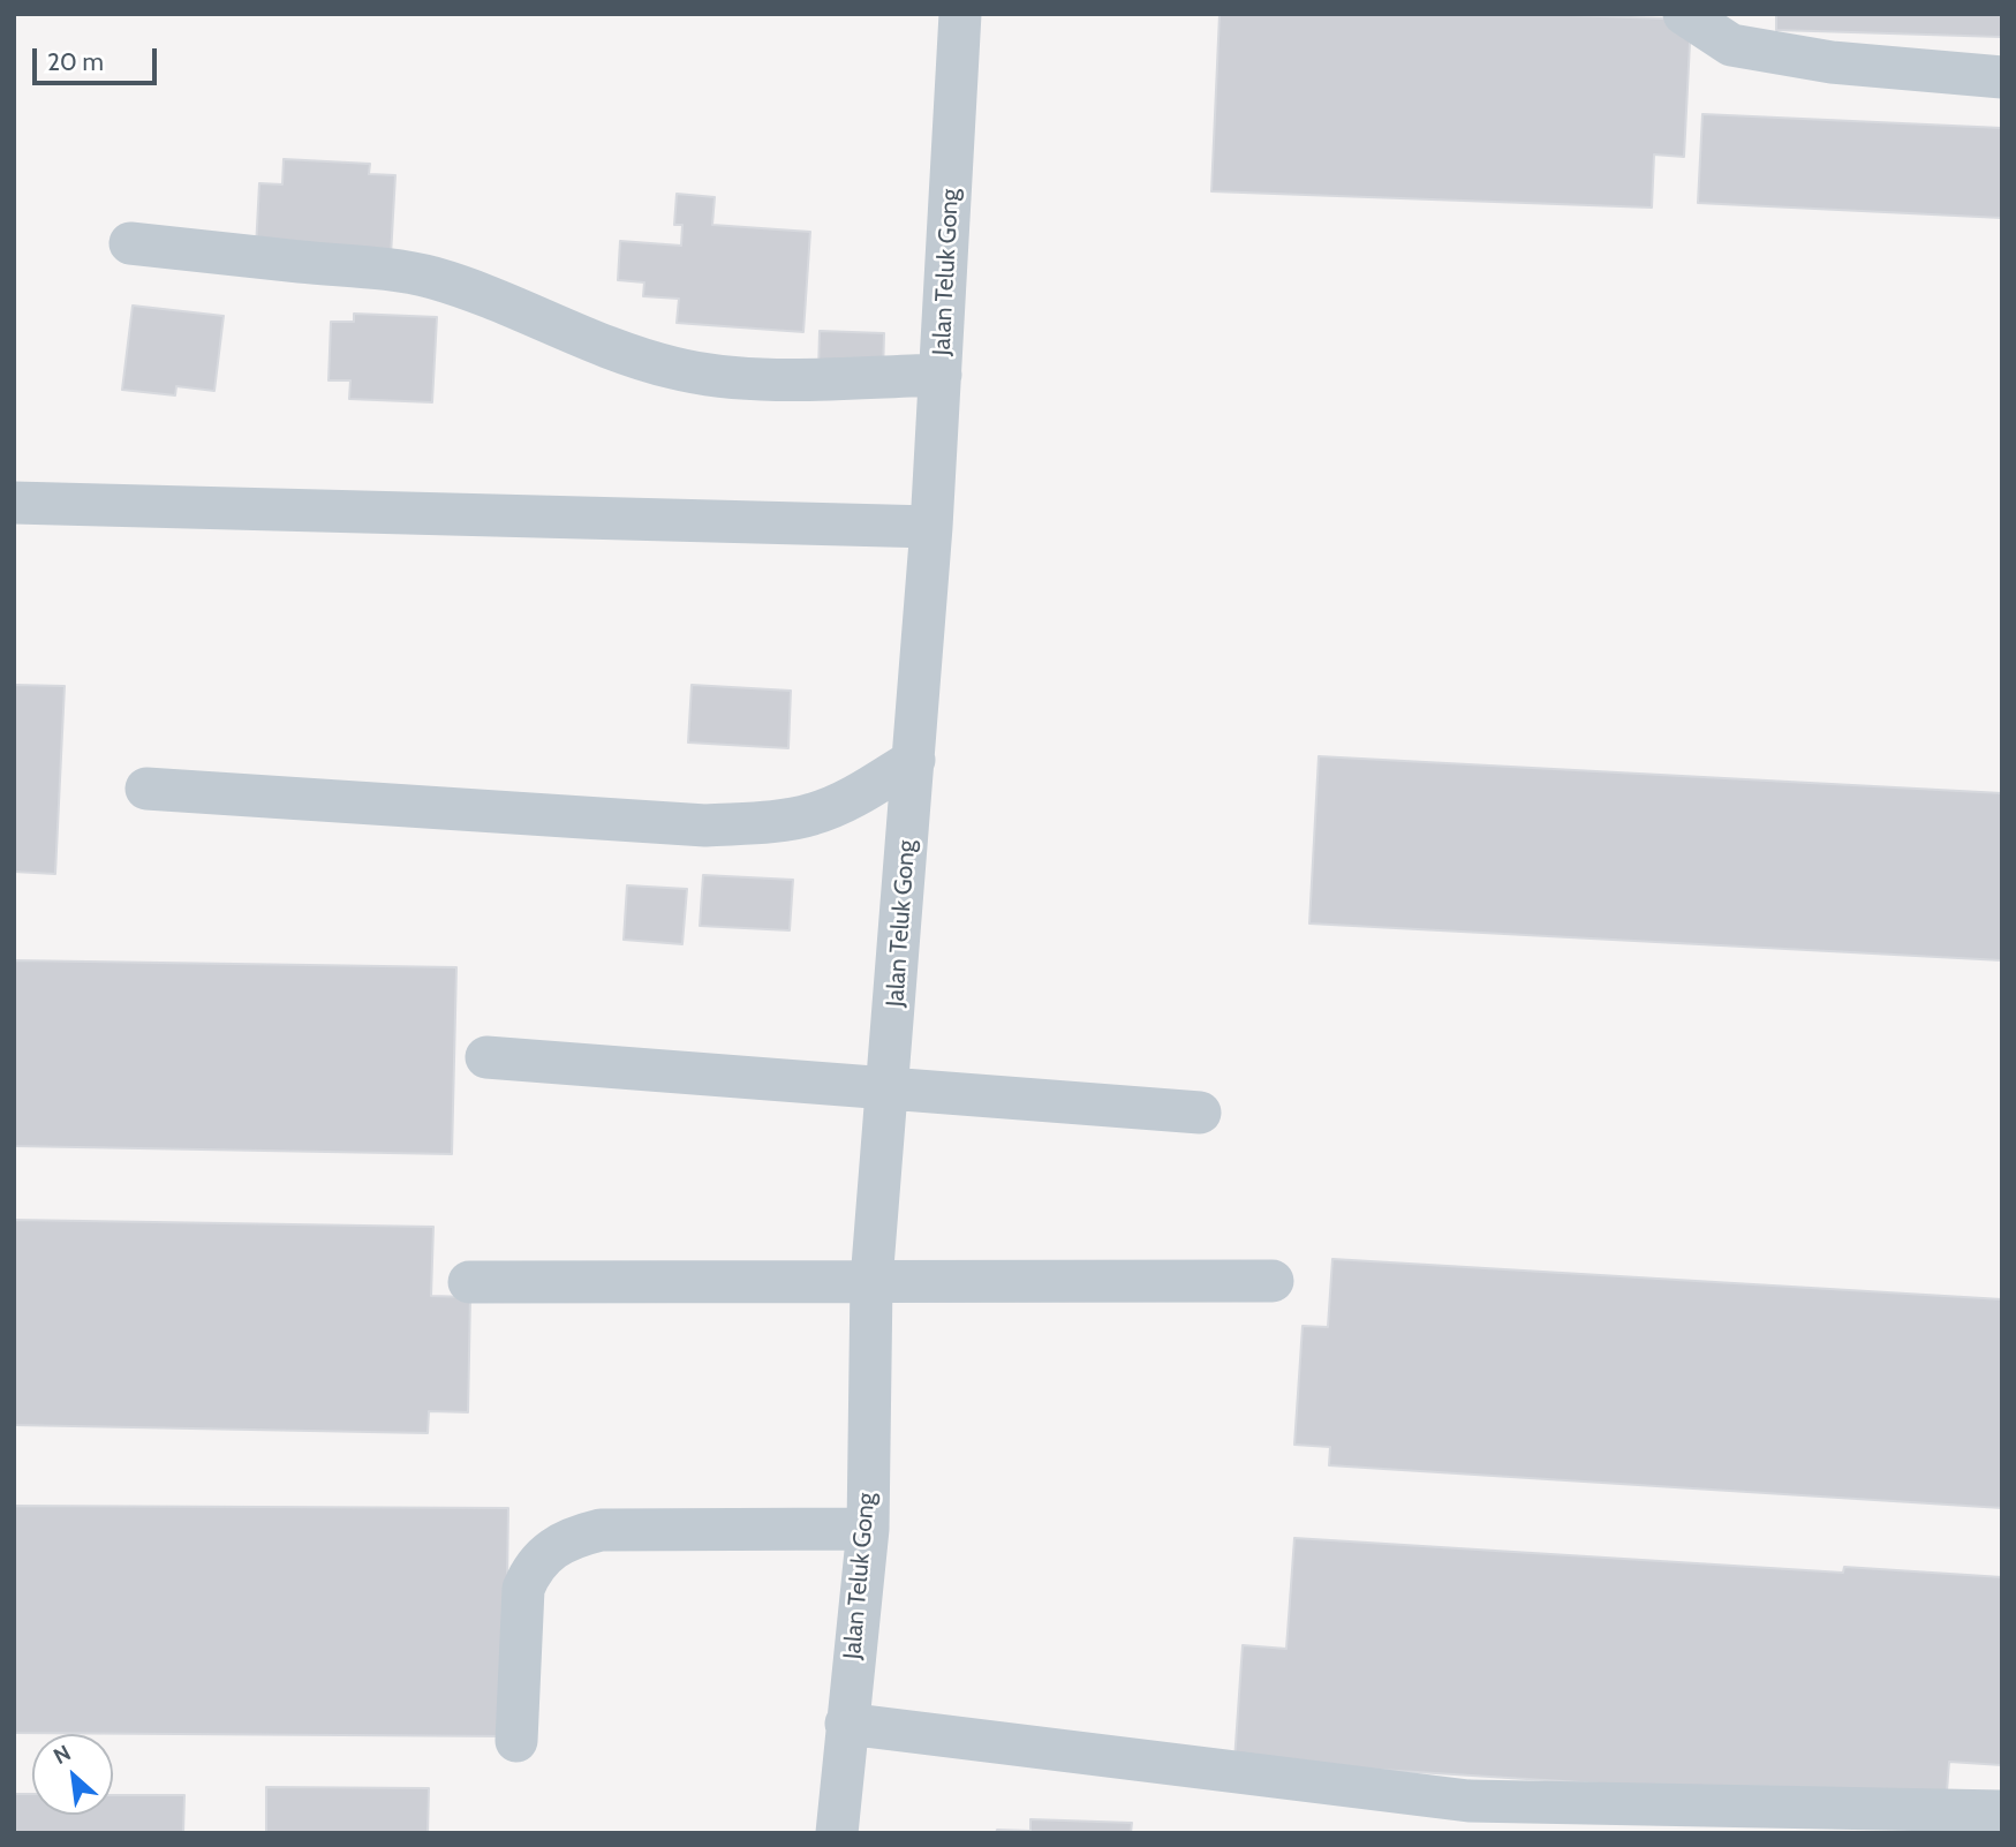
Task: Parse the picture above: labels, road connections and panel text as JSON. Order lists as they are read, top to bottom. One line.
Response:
{"streets":{"street":["Jalan Teluk Gong"]},"scale_bar":"20 m","north":"top left"}
